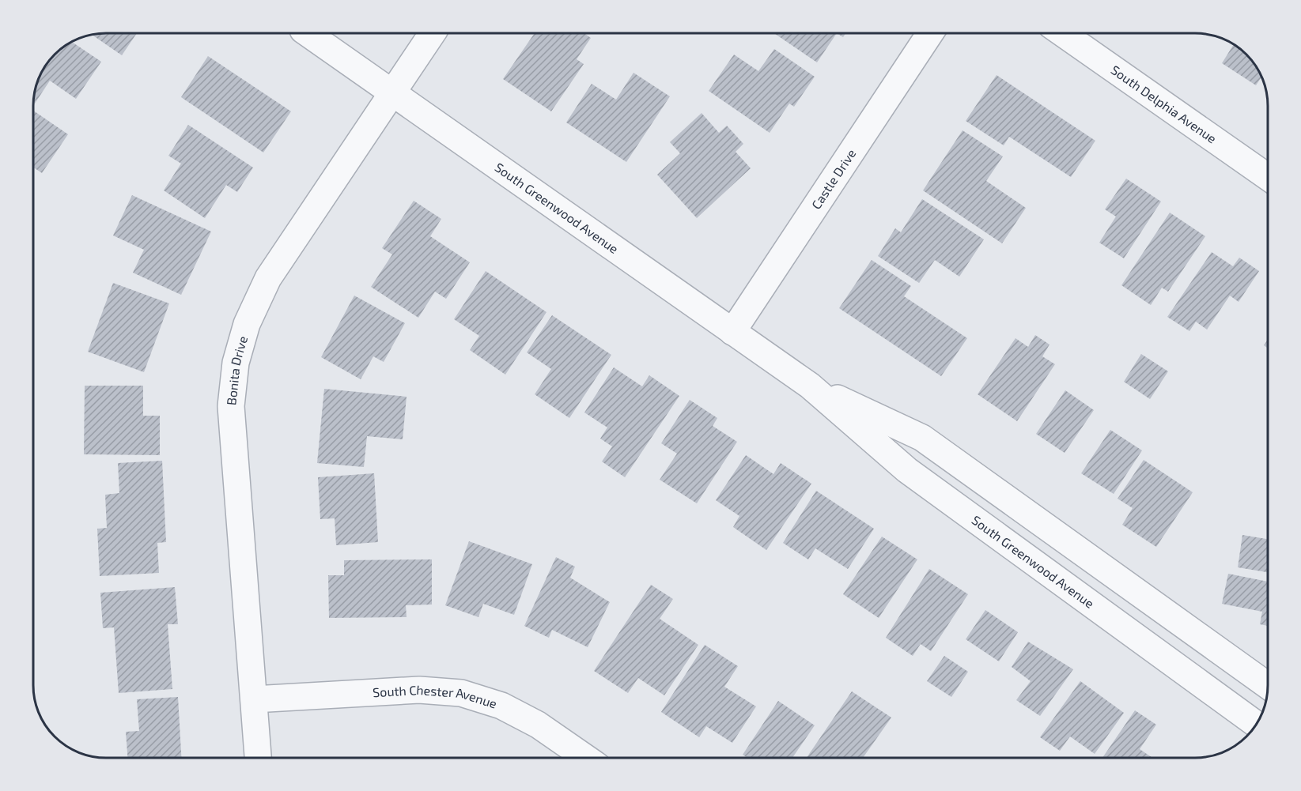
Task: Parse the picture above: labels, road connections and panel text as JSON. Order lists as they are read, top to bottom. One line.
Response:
{"streets":{"street":["South Delphia Avenue","Castle Drive","South Greenwood Avenue","Bonita Drive","South Chester Avenue"]},"crossings":[["Castle Drive","South Greenwood Avenue"],["South Greenwood Avenue","Bonita Drive"],["Bonita Drive","South Chester Avenue"]]}
